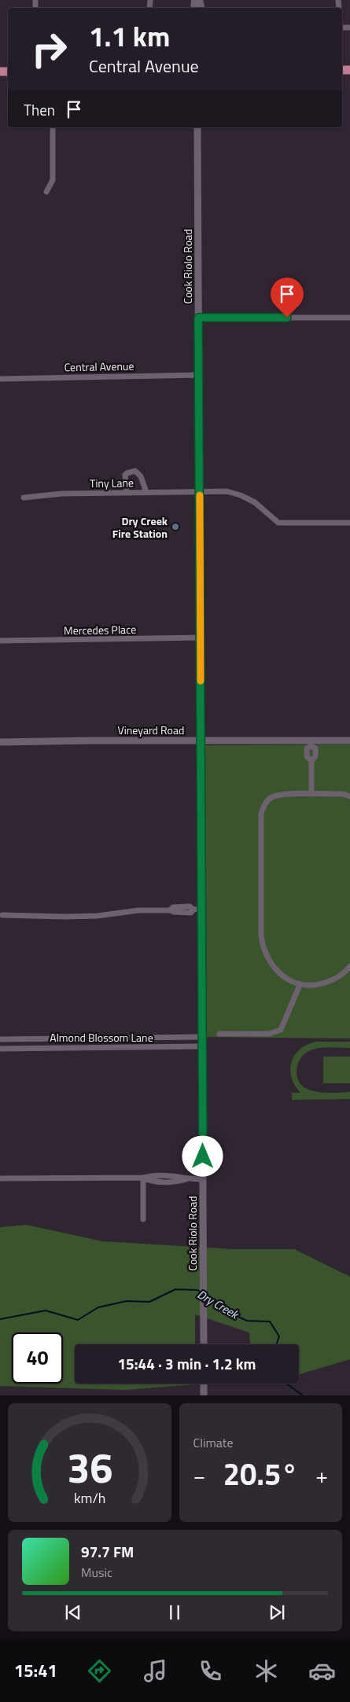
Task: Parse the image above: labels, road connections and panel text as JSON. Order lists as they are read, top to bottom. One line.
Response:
{"streets":{"street":["Cook Riolo Road","Central Avenue","Tiny Lane","Mercedes Place","Vineyard Road","Almond Blossom Lane"]},"crossings":[["Cook Riolo Road","Central Avenue"],["Cook Riolo Road","Tiny Lane"],["Cook Riolo Road","Mercedes Place"],["Cook Riolo Road","Vineyard Road"],["Cook Riolo Road","Almond Blossom Lane"]],"water":["Dry Creek"],"places":["Dry Creek Fire Station"],"page":{"turn":["1.1 km","Central Avenue"],"then":"Then","limit":"40","trip":"15:44 · 3 min · 1.2 km","tile":"Climate","heat":["−","20.5°","+"],"song":["97.7 FM","Music"],"tabs":"15:41","gauge":["36","km/h"]}}
